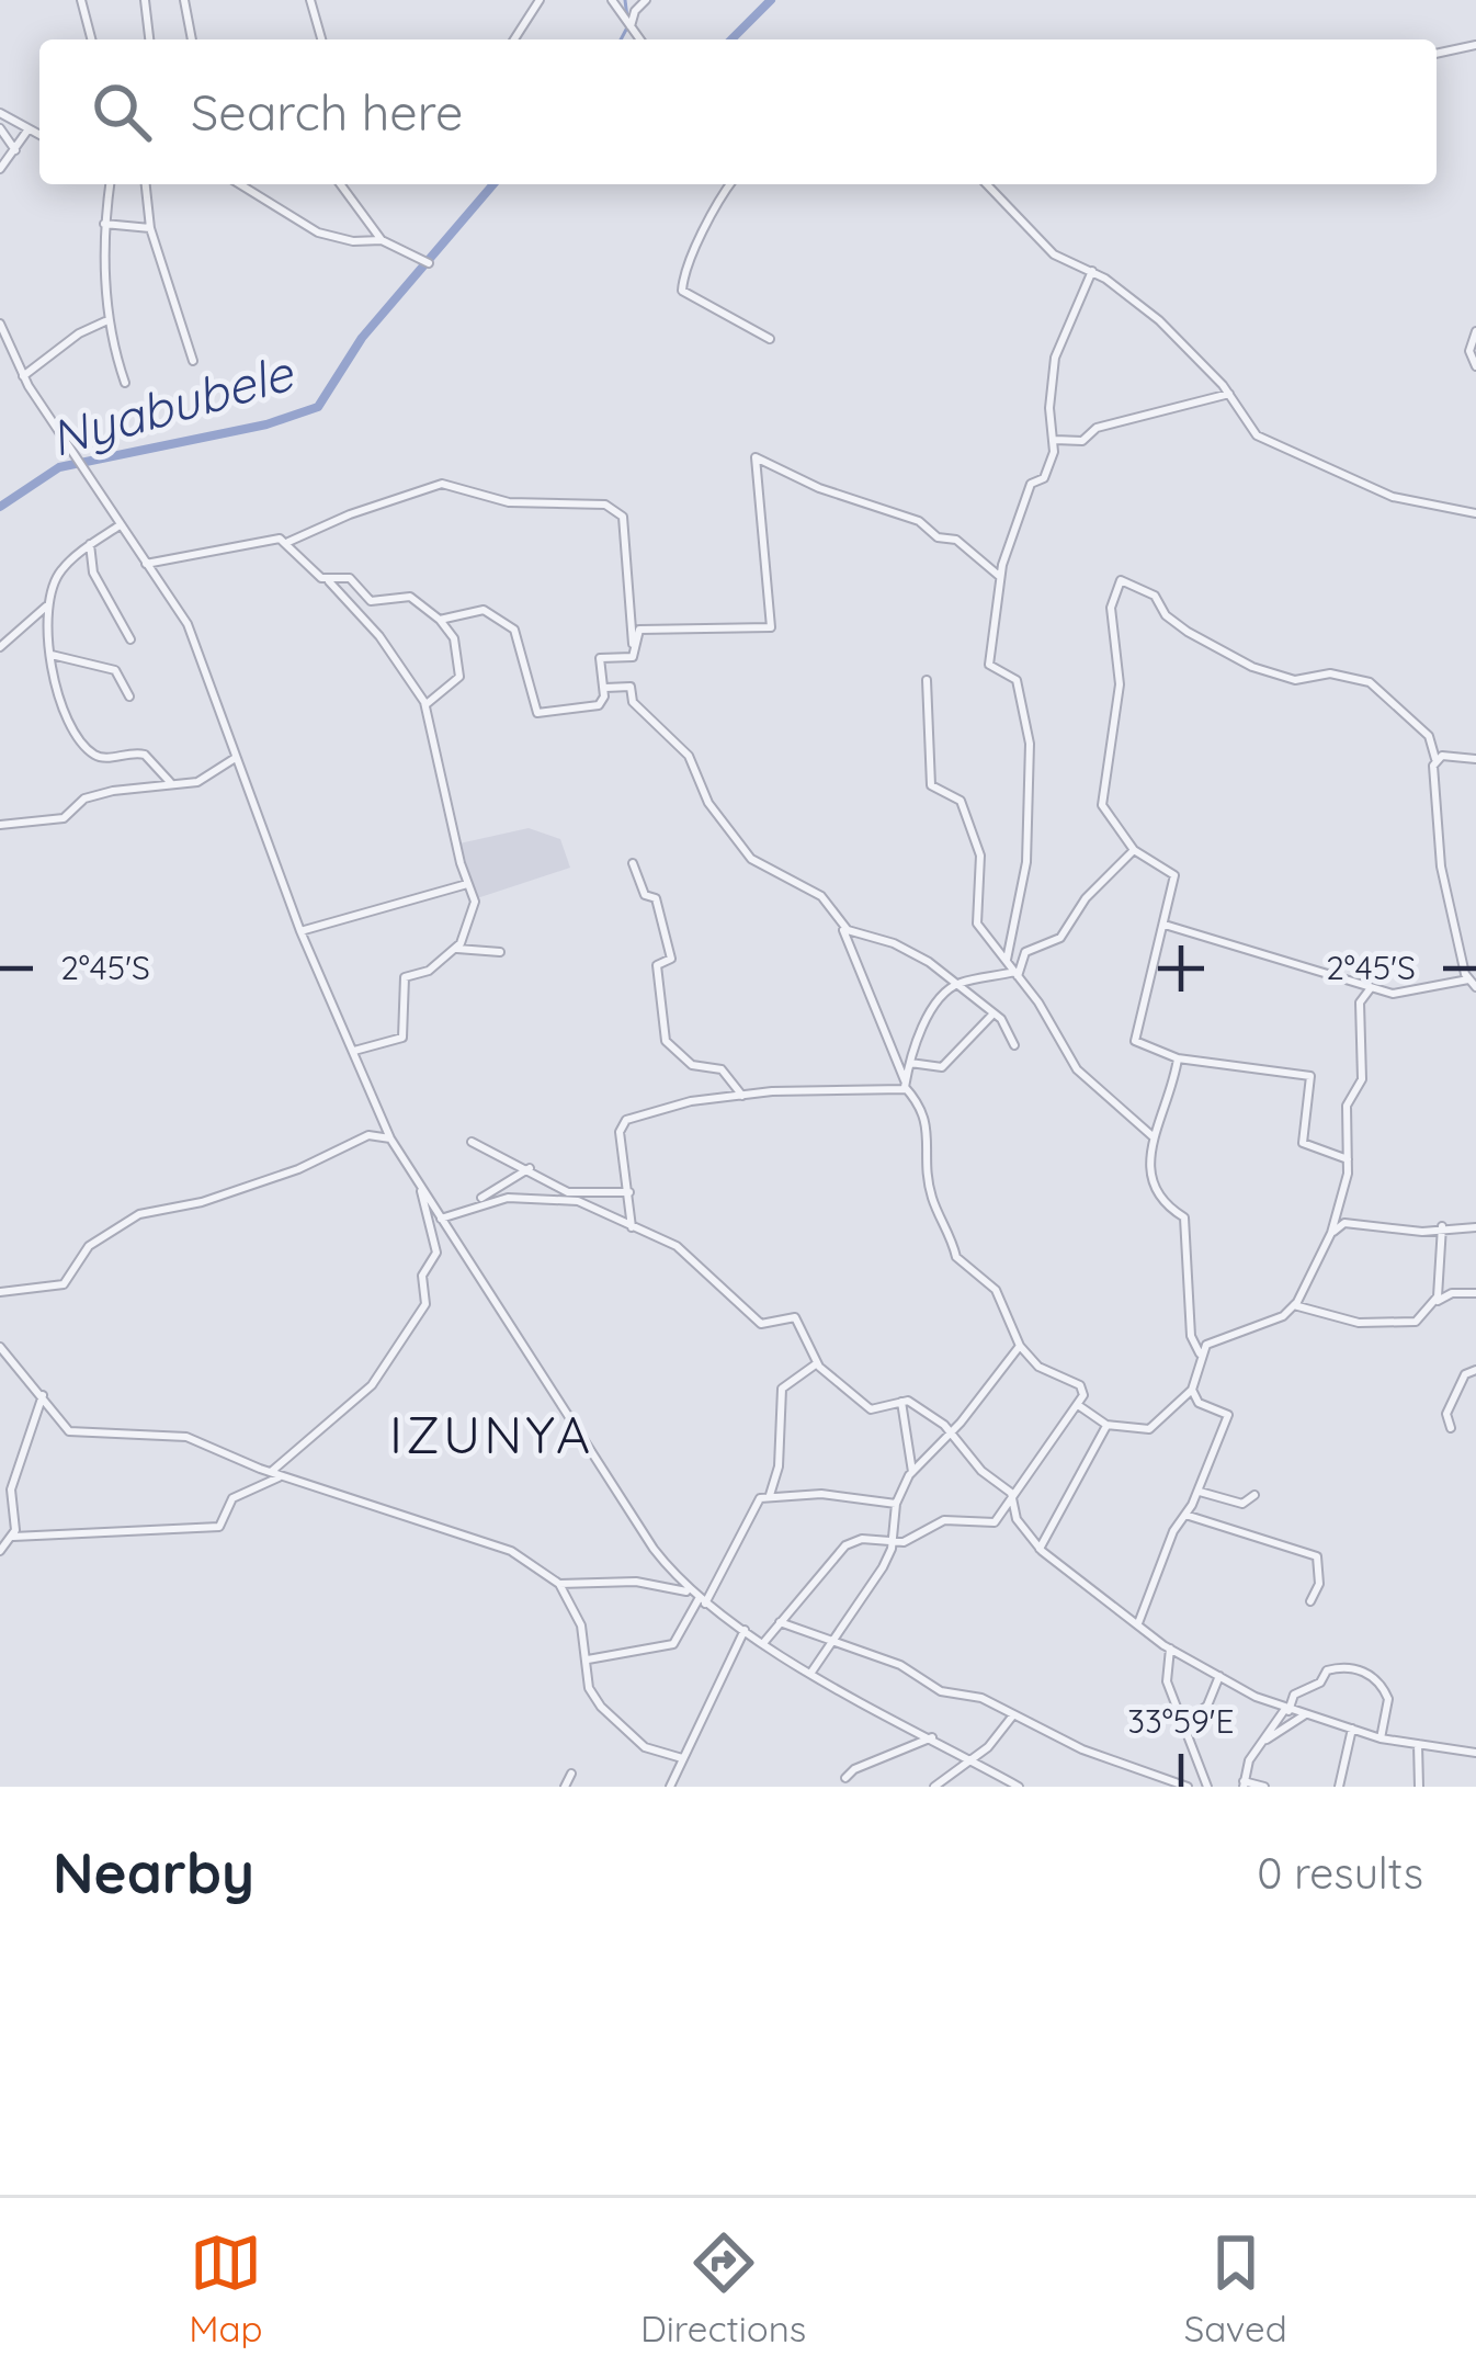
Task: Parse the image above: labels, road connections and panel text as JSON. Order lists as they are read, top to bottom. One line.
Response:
{"districts":["IZUNYA"],"water":["Nyabubele"],"page":{"search":"Search here","heading":["Nearby","0 results"],"nav":["Map","Directions","Saved"]},"coordinates":["2°45'S","33°59'E"]}
